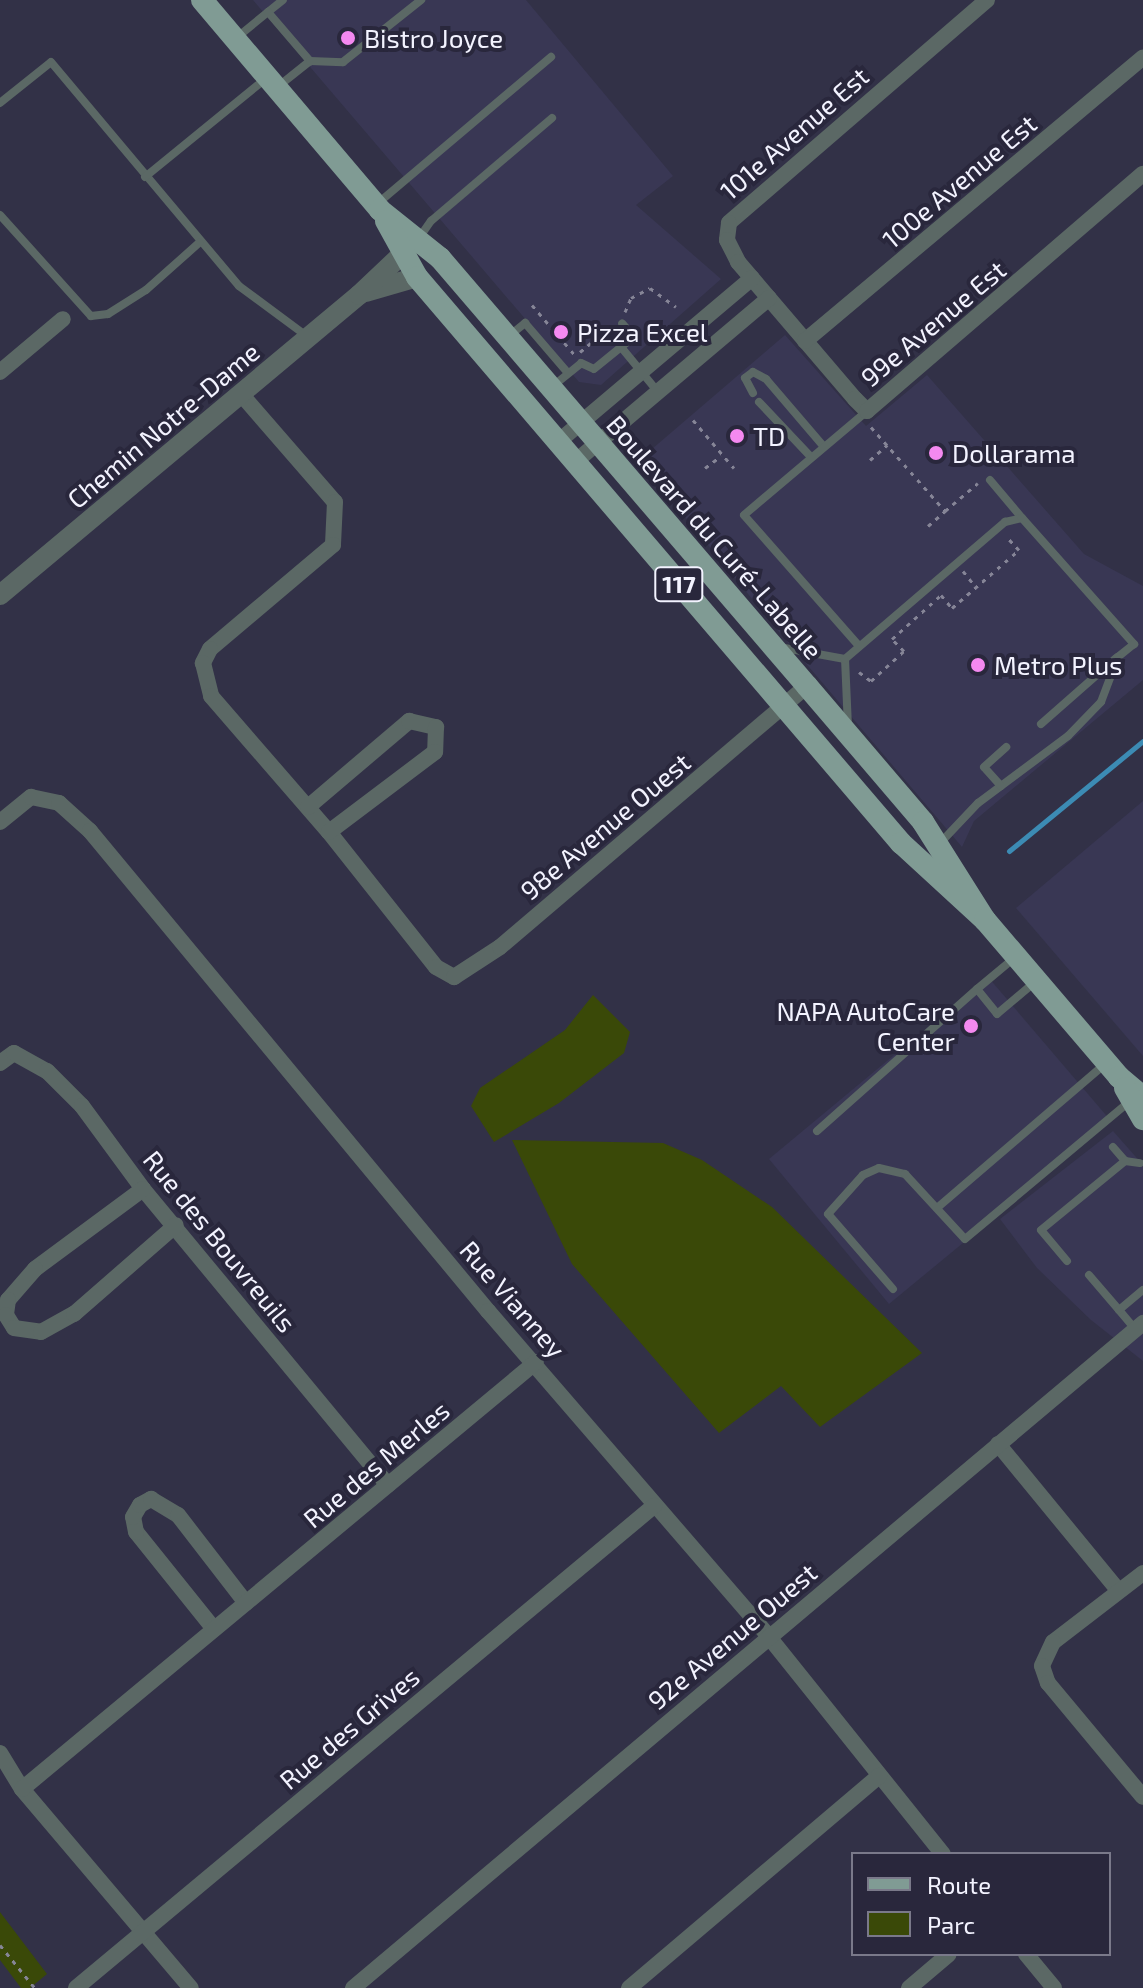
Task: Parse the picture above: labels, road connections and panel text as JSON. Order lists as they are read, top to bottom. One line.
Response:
{"streets":{"main road":["Boulevard du Curé-Labelle","117"],"street":["101e Avenue Est","100e Avenue Est","99e Avenue Est","Chemin Notre-Dame","98e Avenue Ouest","Rue des Bouvreuils","Rue Vianney","Rue des Merles","92e Avenue Ouest","Rue des Grives"]},"crossings":[["101e Avenue Est","99e Avenue Est"],["100e Avenue Est","99e Avenue Est"],["Chemin Notre-Dame","Boulevard du Curé-Labelle"],["Boulevard du Curé-Labelle","98e Avenue Ouest"],["Rue des Bouvreuils","Rue des Merles"],["Rue Vianney","Rue des Merles"],["Rue Vianney","92e Avenue Ouest"],["Rue Vianney","Rue des Grives"]],"places":["Bistro Joyce","Pizza Excel","TD","Dollarama","Metro Plus","NAPA AutoCare Center"],"legend":["Route","Parc"]}
